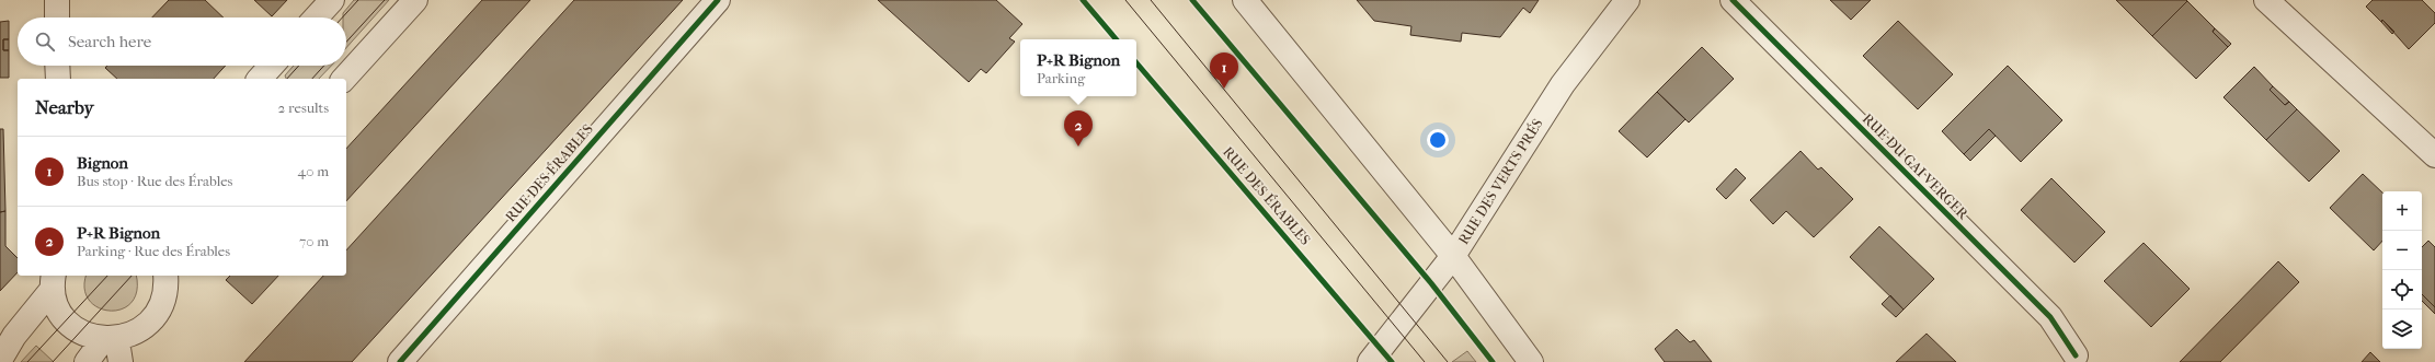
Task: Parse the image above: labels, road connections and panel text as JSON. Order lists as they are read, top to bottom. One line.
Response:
{"streets":{"street":["RUE DU GAI VERGER","RUE DES ÉRABLES","RUE DES VERTS PRÉS"]},"page":{"search":"Search here","popup":["P+R Bignon","Parking"],"pins":["1","2"],"heading":["Nearby","2 results"],"list":[{"mark":"1","name":"Bignon","note":"Bus stop · Rue des Érables","value":"40 m"},{"mark":"2","name":"P+R Bignon","note":"Parking · Rue des Érables","value":"70 m"}],"map_buttons":["+","−"]}}
